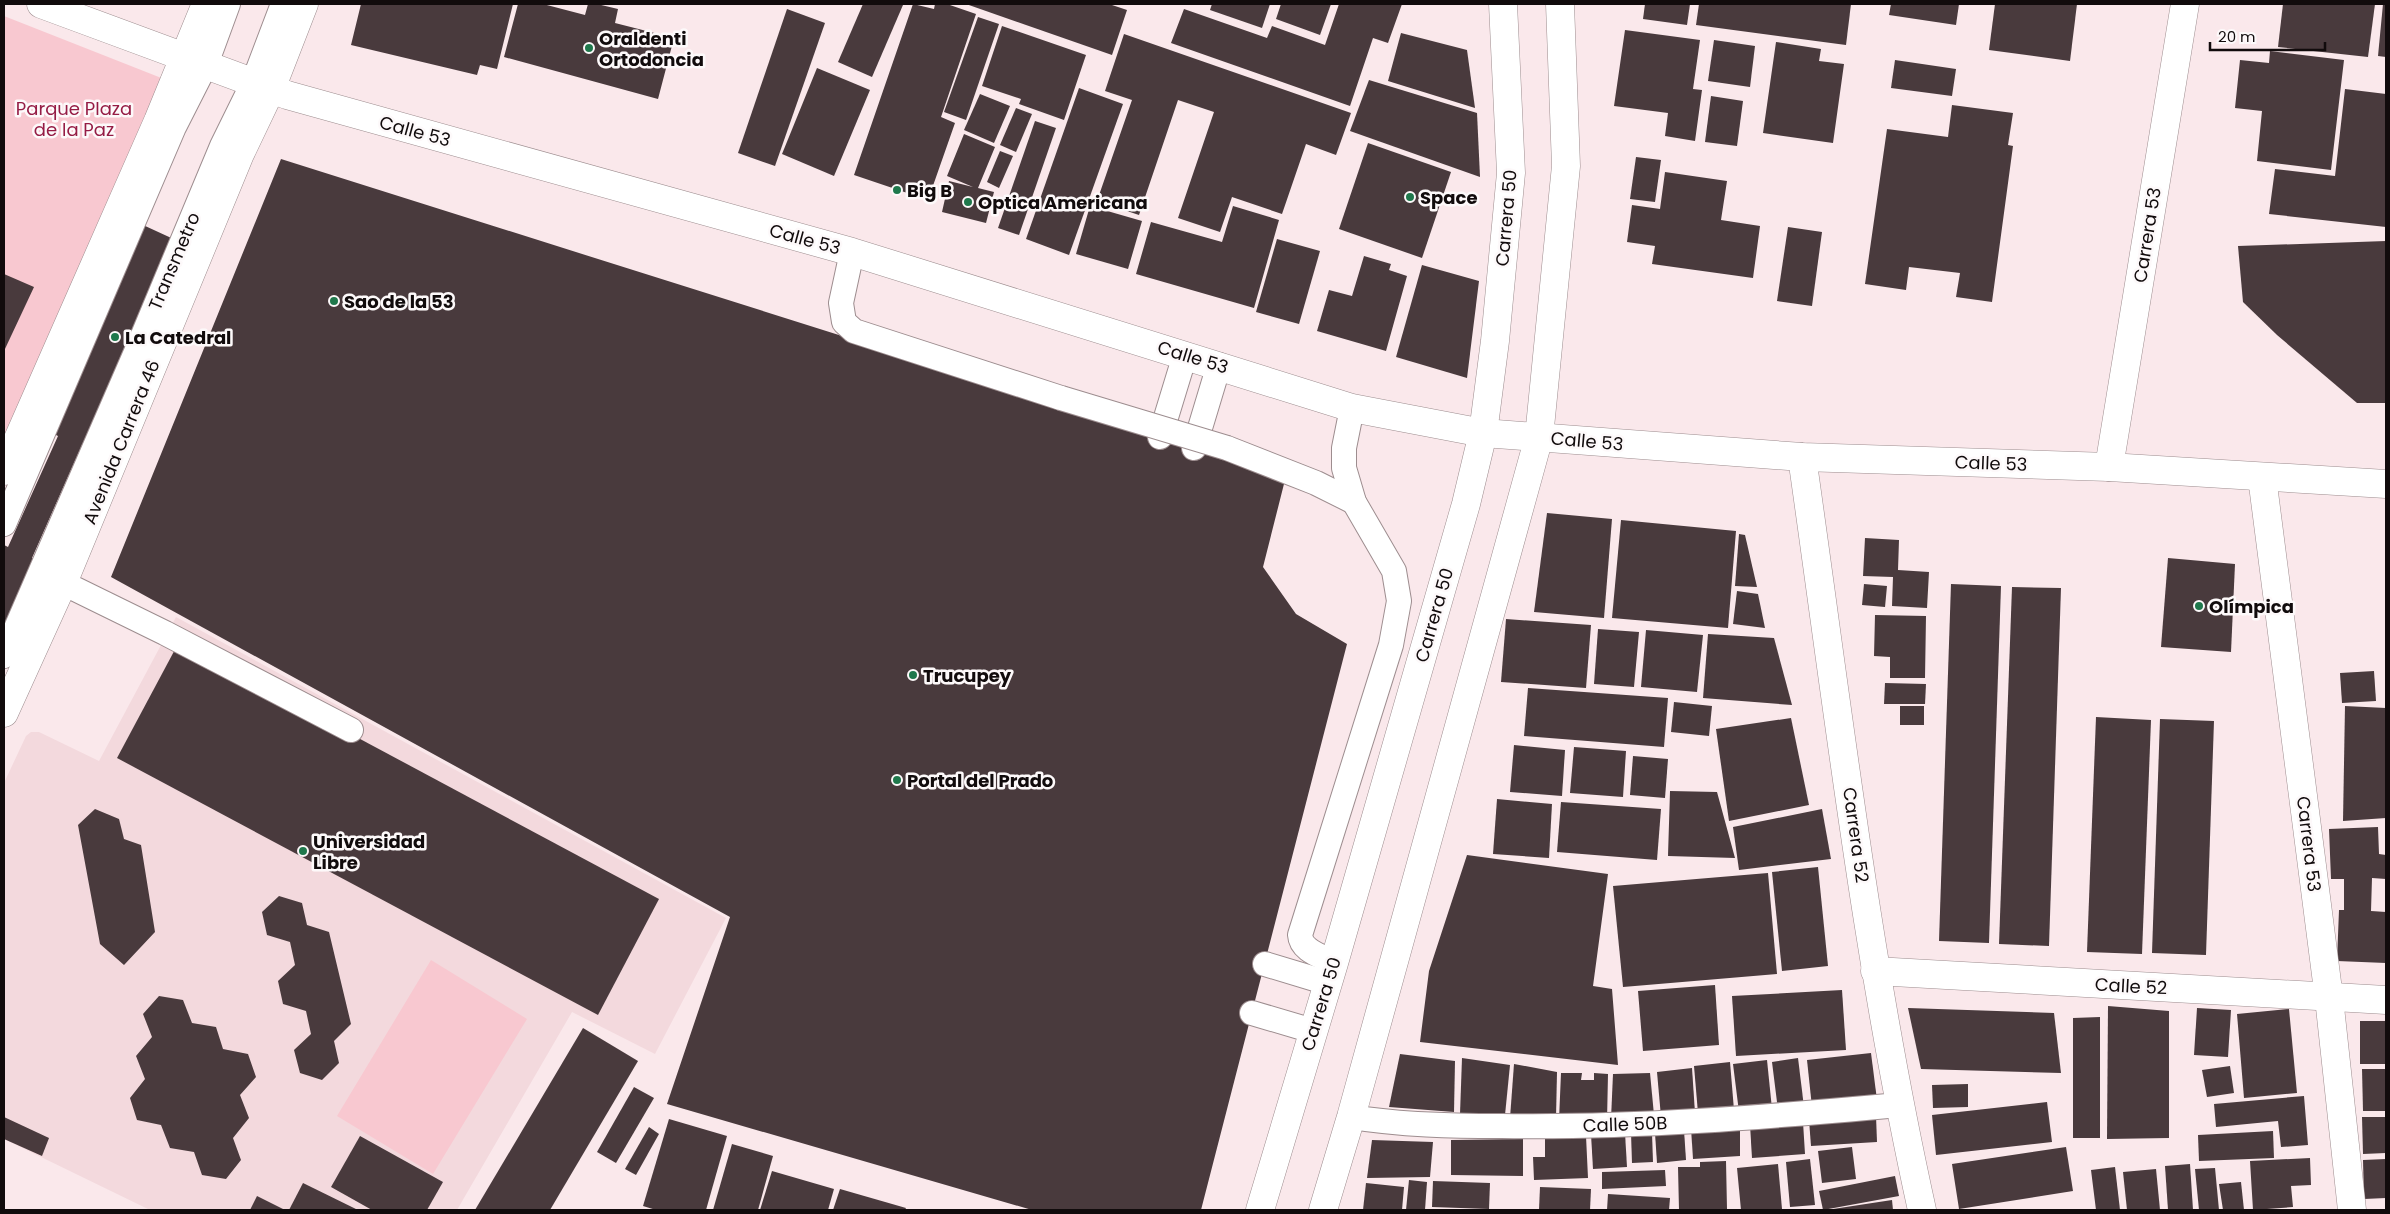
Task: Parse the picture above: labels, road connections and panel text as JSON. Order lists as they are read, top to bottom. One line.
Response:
{"streets":{"street":["Calle 53","Carrera 50","Carrera 53","Avenida Carrera 46","Carrera 52","Calle 52"],"lane":["Transmetro","Calle 50B"]},"crossings":[["Calle 53","Carrera 50"],["Calle 53","Carrera 53"],["Calle 53","Transmetro"],["Calle 53","Avenida Carrera 46"],["Calle 53","Carrera 52"],["Carrera 53","Calle 52"],["Transmetro","Avenida Carrera 46"],["Carrera 52","Calle 52"],["Carrera 52","Calle 50B"]],"parks":["Parque Plaza de la Paz"],"places":["Oraldenti Ortodoncia","Big B","Space","Optica Americana","Sao de la 53","La Catedral","Olímpica","Trucupey","Portal del Prado","Universidad Libre"],"scale_bar":"20 m"}
